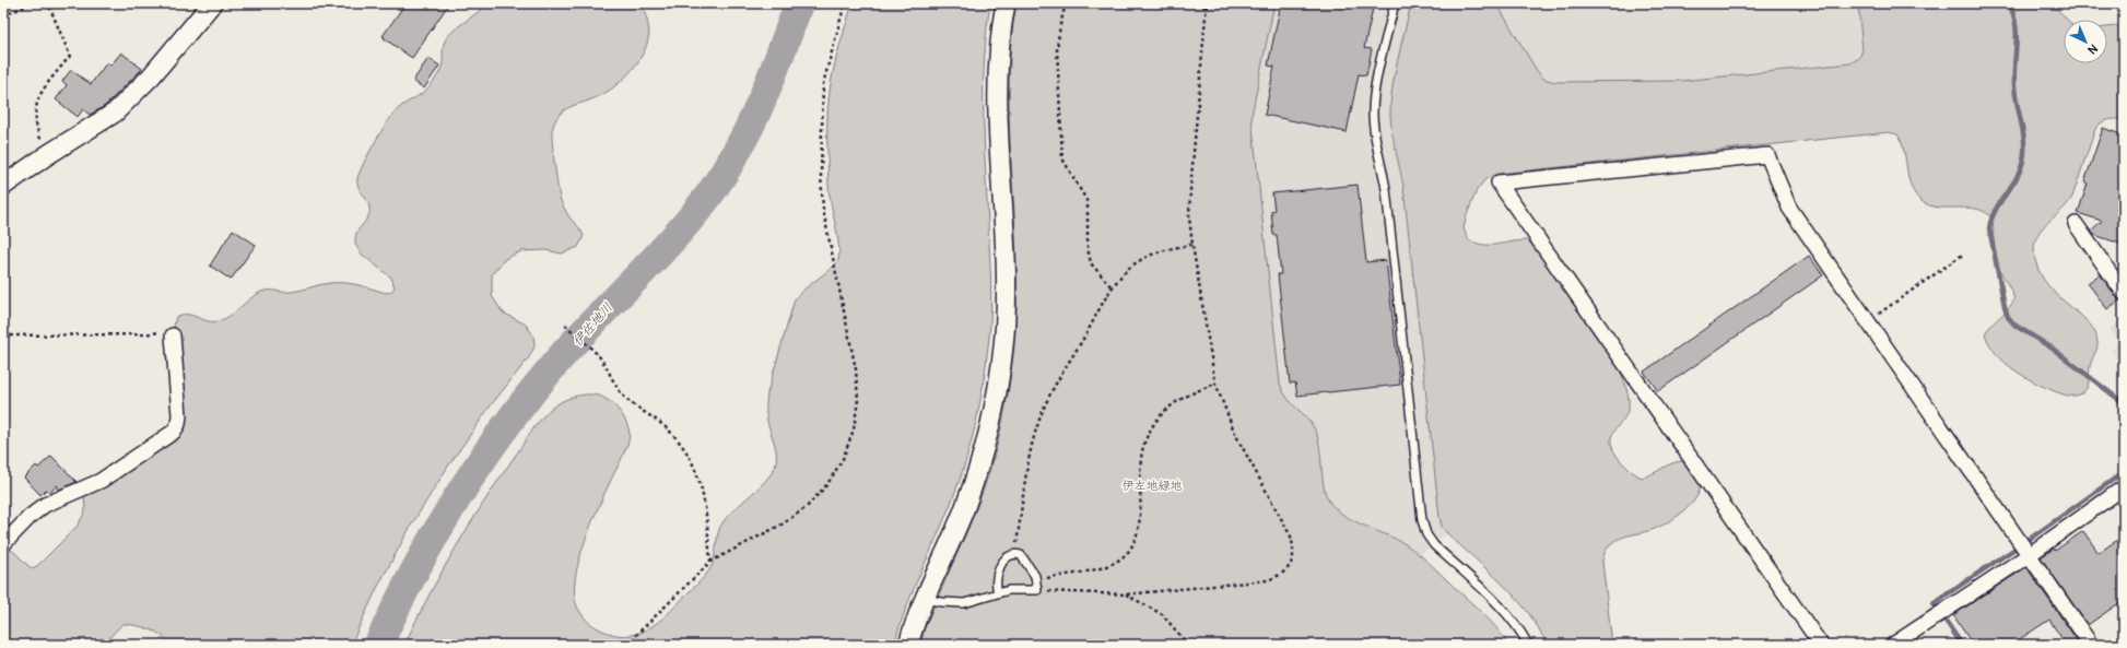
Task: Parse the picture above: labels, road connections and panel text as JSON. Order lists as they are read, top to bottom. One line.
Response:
{"water":["伊佐地川"],"parks":["伊左地緑地"],"north":"bottom right"}
